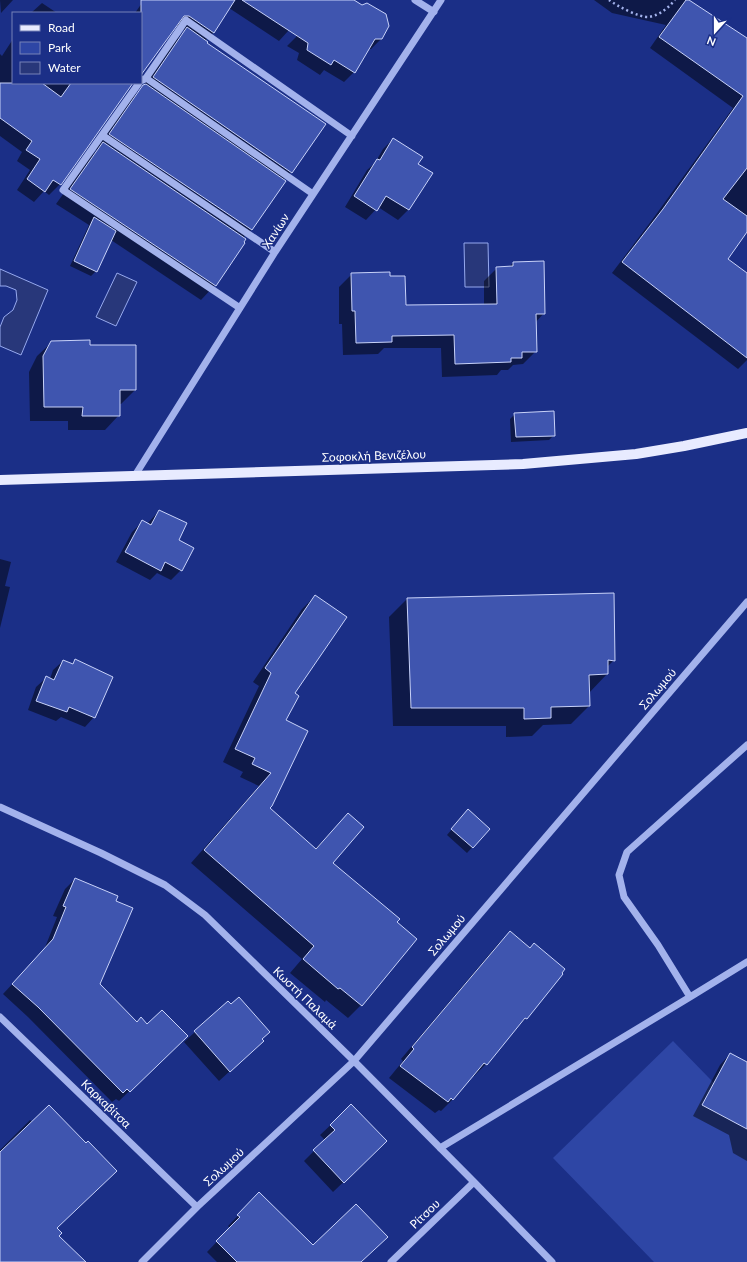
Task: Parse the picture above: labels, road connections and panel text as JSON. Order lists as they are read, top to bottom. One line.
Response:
{"streets":{"main road":["Σοφοκλή Βενιζέλου"],"street":["Χανίων","Σολωμού","Κωστή Παλαμά","Καρκαβίτσα","Ρίτσου"]},"crossings":[["Χανίων","Σοφοκλή Βενιζέλου"],["Σολωμού","Κωστή Παλαμά"],["Σολωμού","Καρκαβίτσα"],["Κωστή Παλαμά","Ρίτσου"]],"legend":["Road","Park","Water"],"north":"bottom"}
